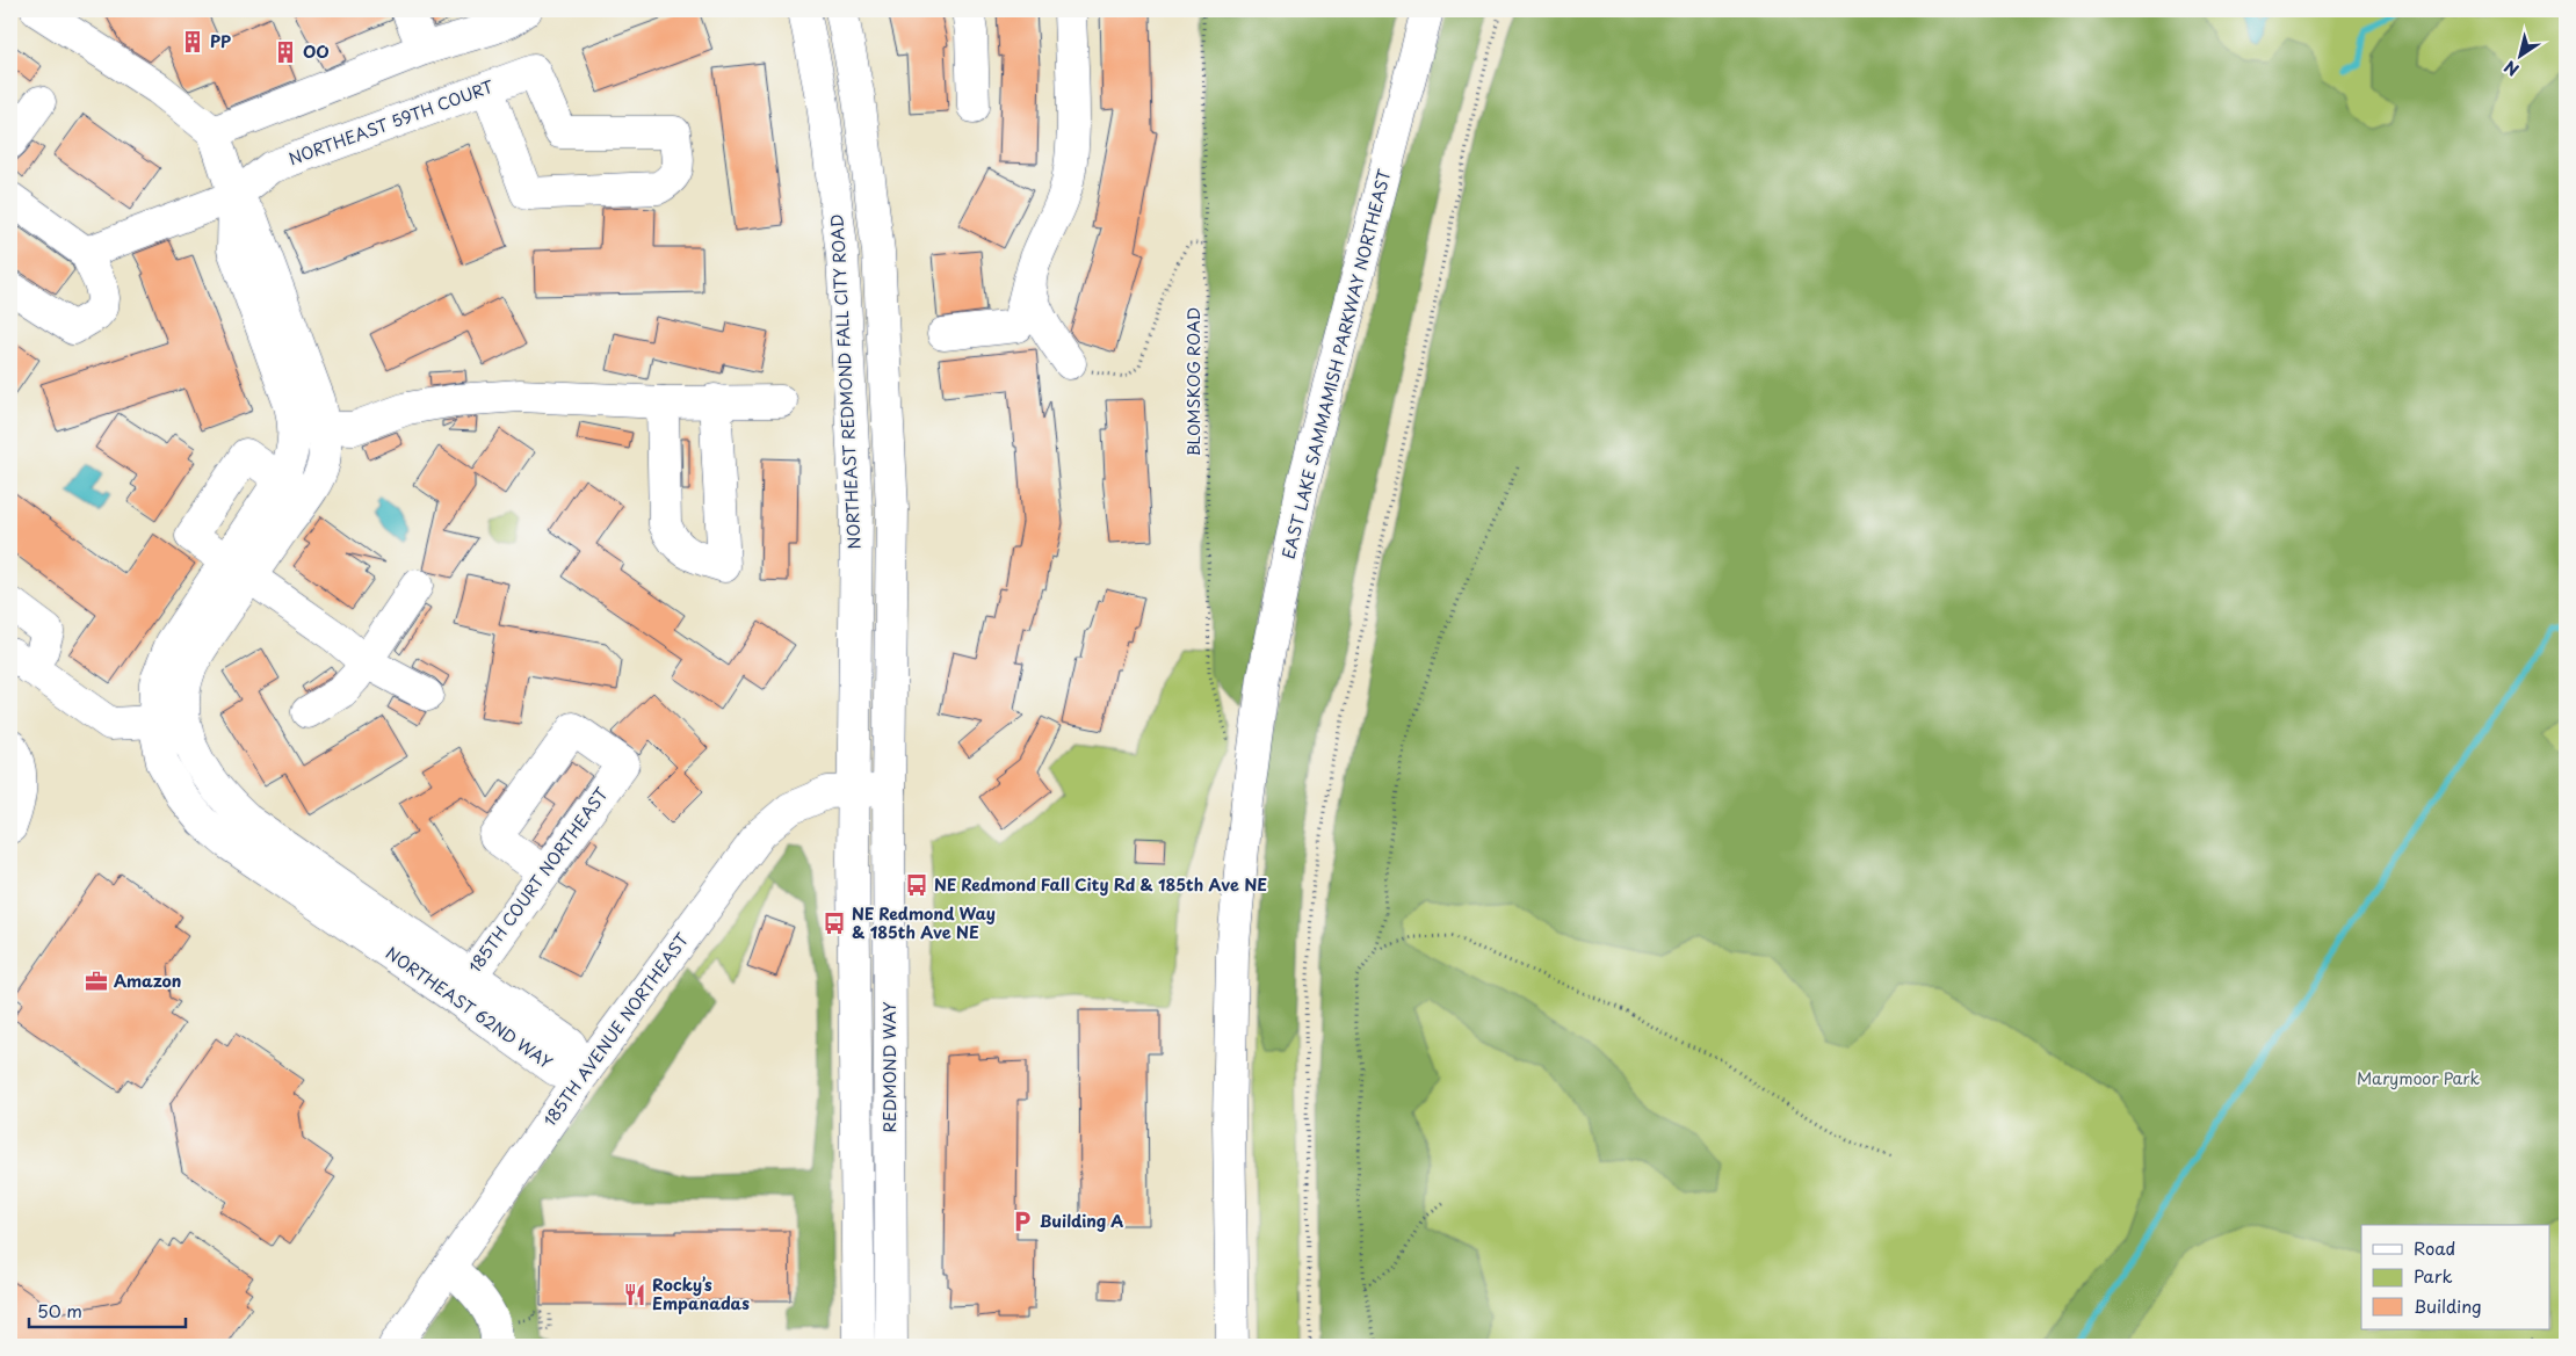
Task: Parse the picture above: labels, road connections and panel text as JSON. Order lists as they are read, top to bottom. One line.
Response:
{"streets":{"street":["NORTHEAST 59TH COURT","EAST LAKE SAMMAMISH PARKWAY NORTHEAST","NORTHEAST REDMOND FALL CITY ROAD","185TH COURT NORTHEAST","NORTHEAST 62ND WAY","185TH AVENUE NORTHEAST","REDMOND WAY"],"path":["BLOMSKOG ROAD"]},"crossings":[["NORTHEAST 59TH COURT","NORTHEAST 62ND WAY"],["NORTHEAST REDMOND FALL CITY ROAD","185TH AVENUE NORTHEAST"],["185TH COURT NORTHEAST","NORTHEAST 62ND WAY"],["NORTHEAST 62ND WAY","185TH AVENUE NORTHEAST"],["185TH AVENUE NORTHEAST","REDMOND WAY"]],"parks":["Marymoor Park"],"places":{"building":["PP","OO"],"bus stop":["NE Redmond Fall City Rd & 185th Ave NE","NE Redmond Way & 185th Ave NE"],"office":["Amazon"],"parking":["Building A"],"restaurant":["Rocky’s Empanadas"]},"legend":["Road","Park","Building"],"scale_bar":"50 m","north":"bottom left"}
